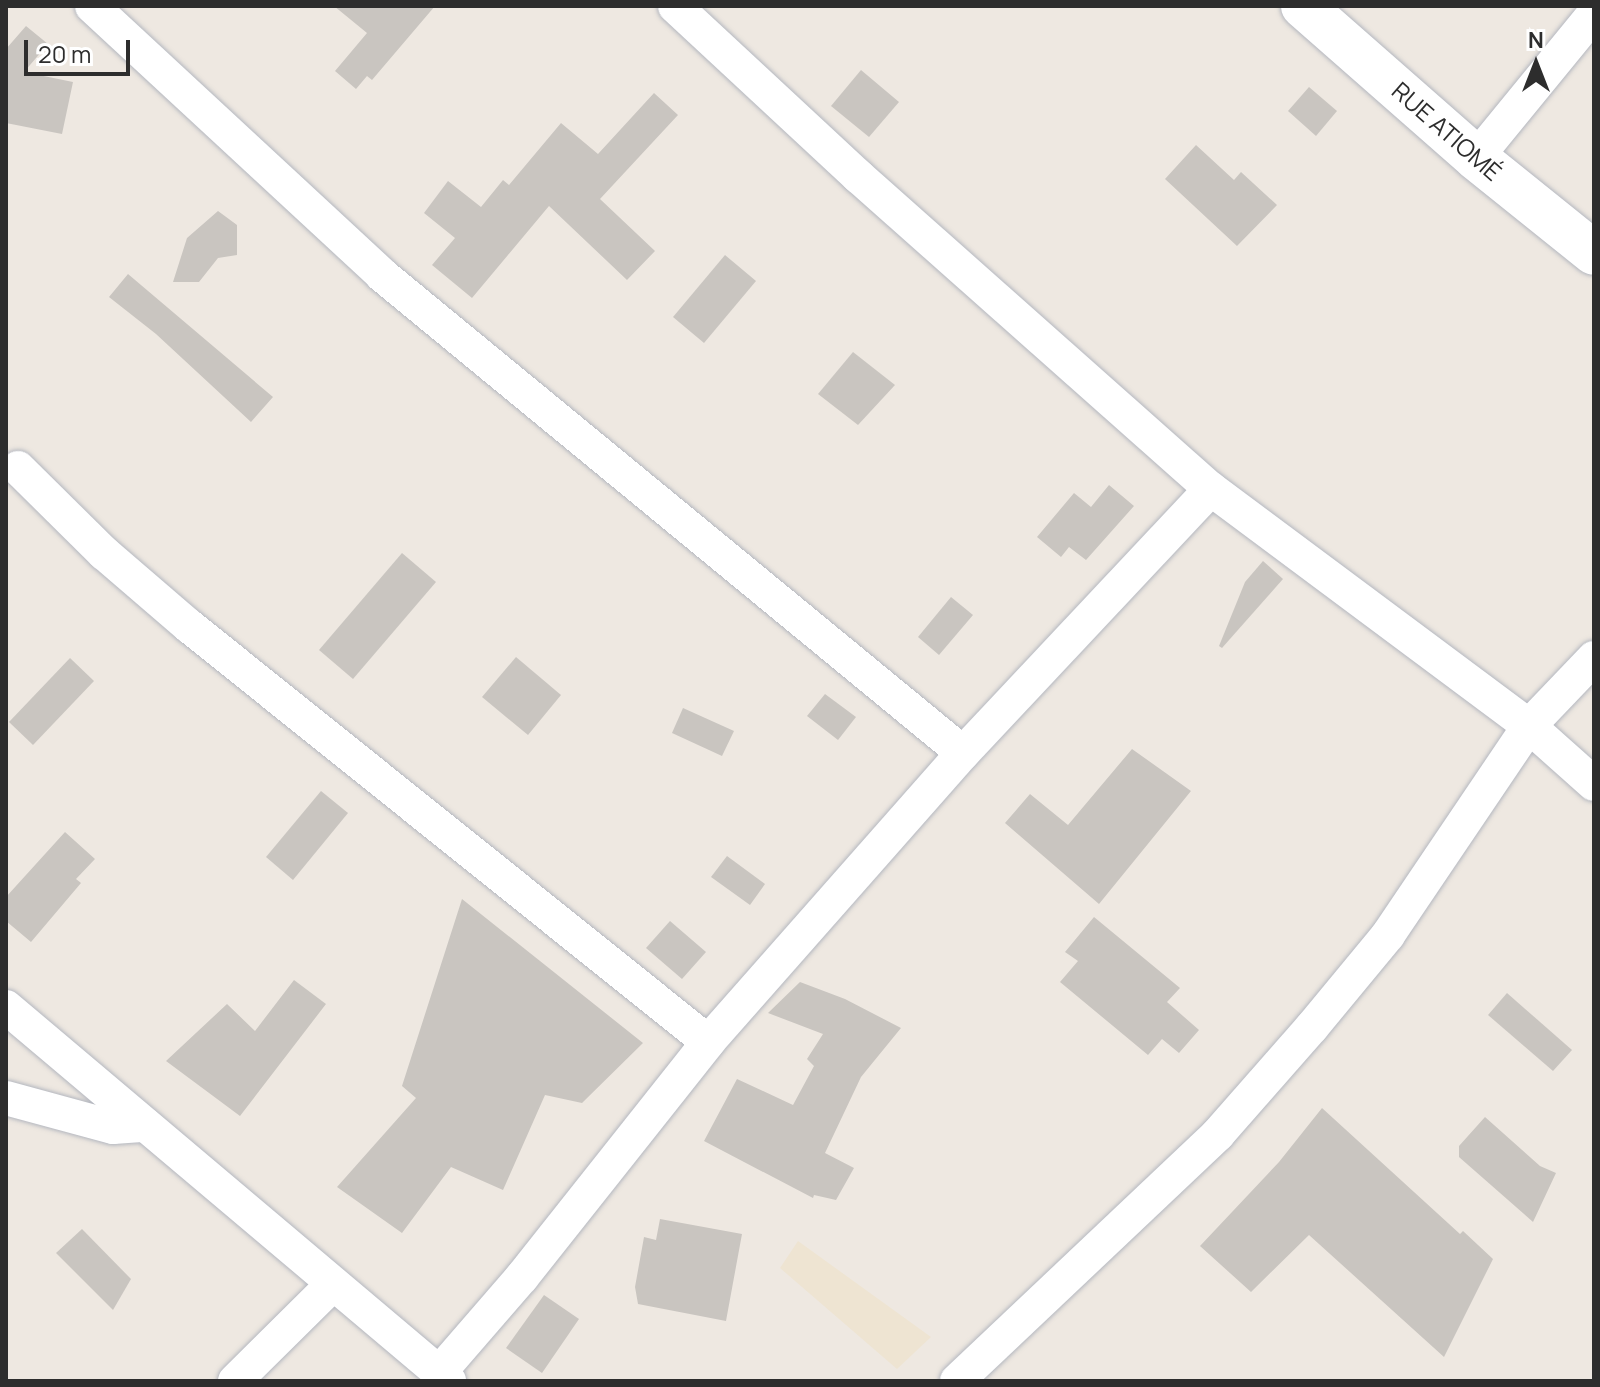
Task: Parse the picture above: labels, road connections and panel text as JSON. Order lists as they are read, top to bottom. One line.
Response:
{"streets":{"street":["RUE ATIOMÉ"]},"scale_bar":"20 m","north":"top"}
